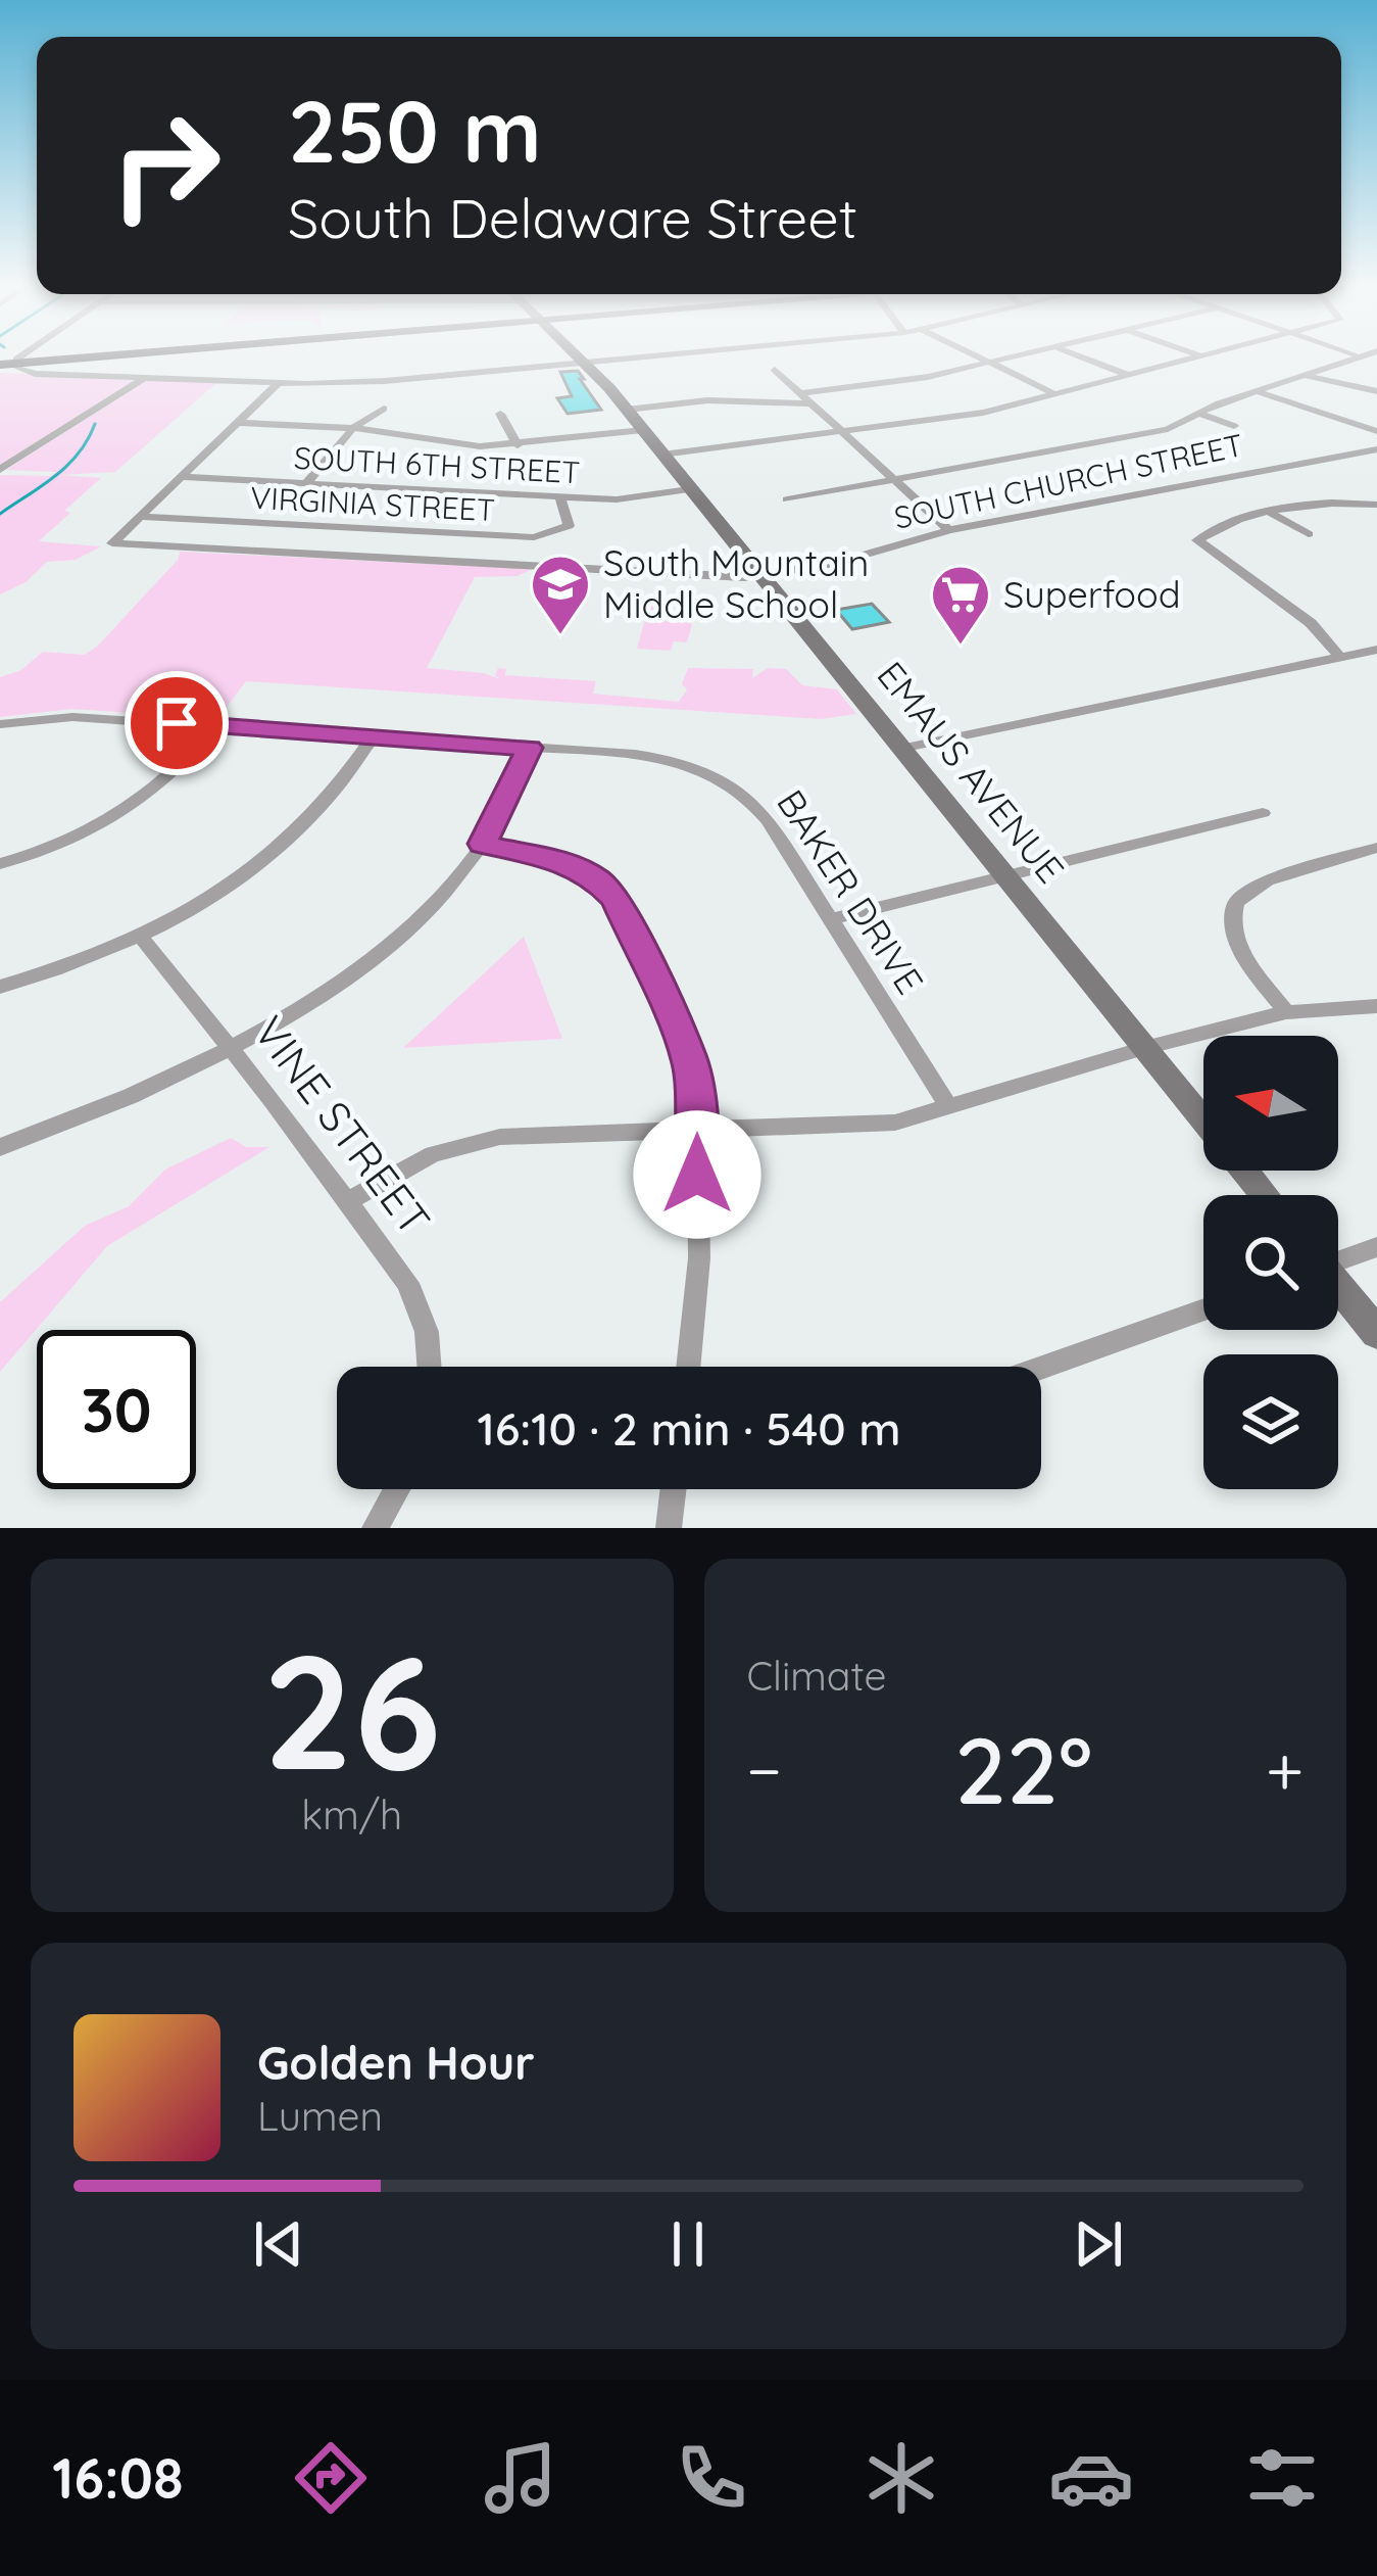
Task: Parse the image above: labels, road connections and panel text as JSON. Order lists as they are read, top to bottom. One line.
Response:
{"streets":{"main road":["EMAUS AVENUE"],"street":["SOUTH 6TH STREET","SOUTH CHURCH STREET","VIRGINIA STREET","BAKER DRIVE","VINE STREET"]},"crossings":[["SOUTH 6TH STREET","VIRGINIA STREET"],["SOUTH 6TH STREET","EMAUS AVENUE"],["SOUTH CHURCH STREET","VIRGINIA STREET"],["SOUTH CHURCH STREET","EMAUS AVENUE"]],"places":{"school or university":["South Mountain Middle School"],"supermarket":["Superfood"]},"north":"left","page":{"turn":["250 m","South Delaware Street"],"limit":"30","trip":"16:10 · 2 min · 540 m","tile":[["26","km/h"],"Climate"],"heat":["−","22°","+"],"song":["Golden Hour","Lumen"],"tabs":"16:08"}}
